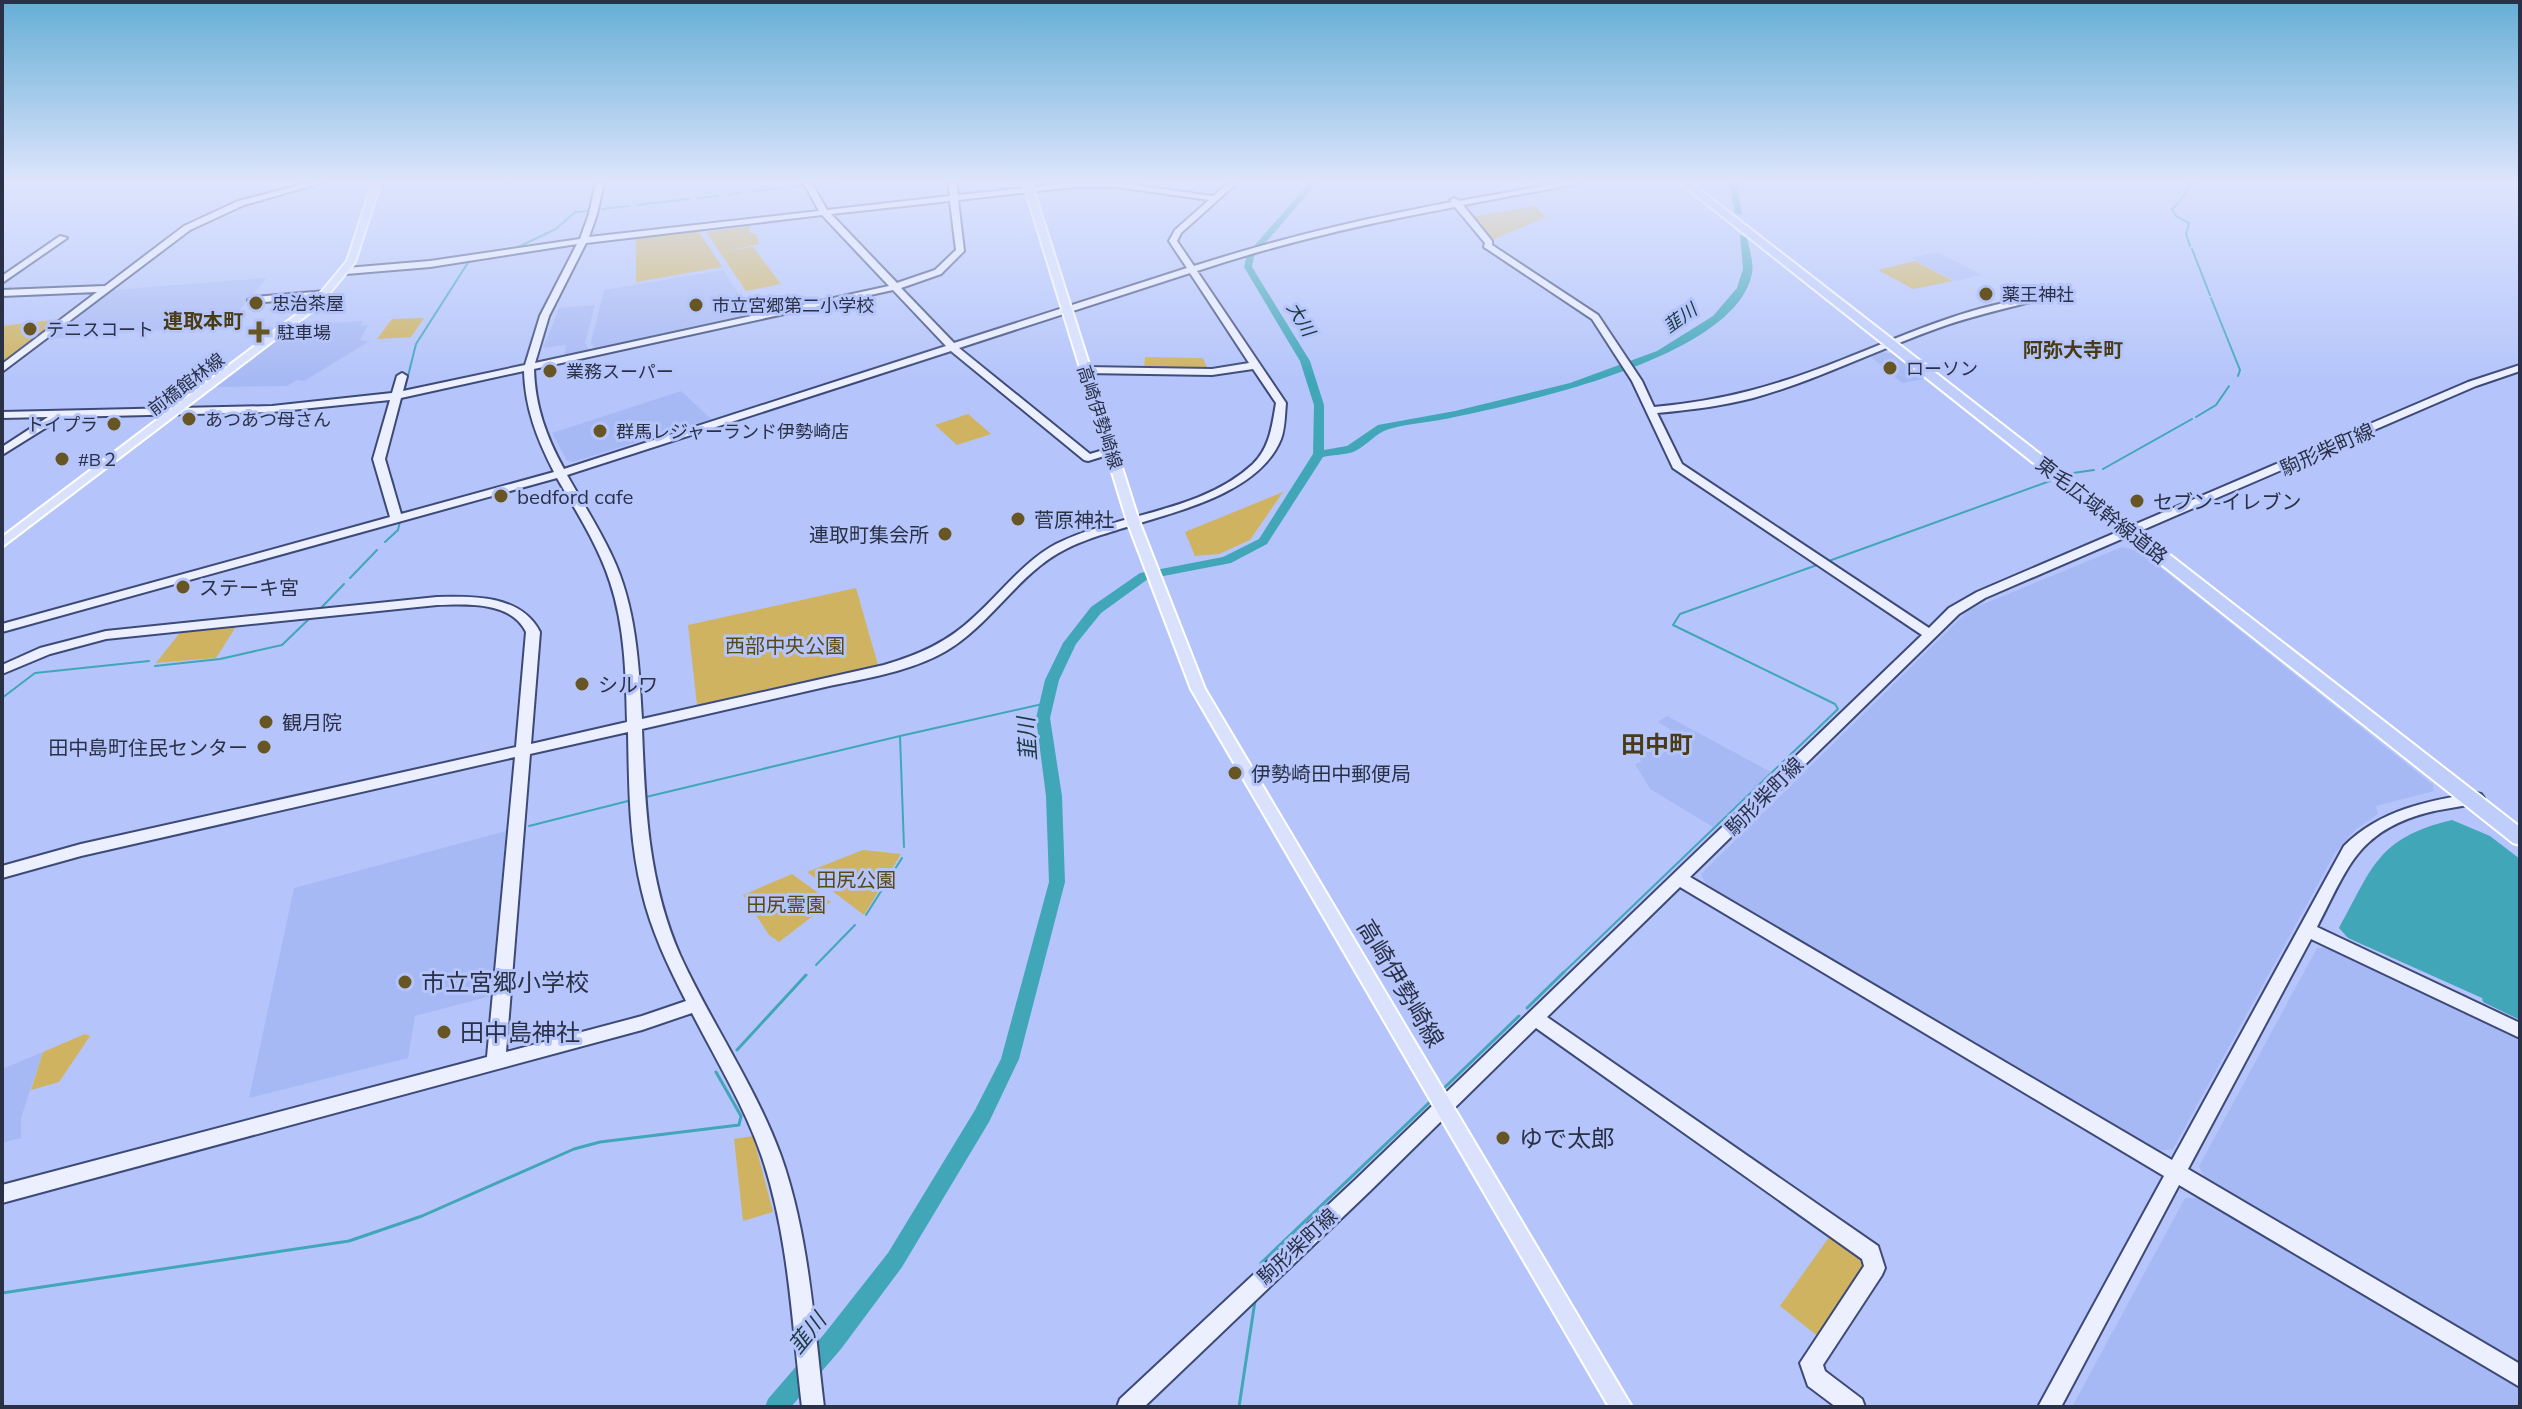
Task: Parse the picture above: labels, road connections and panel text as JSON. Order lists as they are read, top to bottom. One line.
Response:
{"streets":{"highway":["東毛広域幹線道路"],"main road":["前橋館林線","高崎伊勢崎線"],"street":["駒形柴町線"]},"crossings":[["高崎伊勢崎線","駒形柴町線"],["駒形柴町線","東毛広域幹線道路"]],"districts":["連取本町","阿弥大寺町","田中町"],"water":["韮川","大川"],"parks":["西部中央公園","田尻公園","田尻霊園"],"places":{"other":["薬王神社","忠治茶屋","市立宮郷第二小学校","テニスコート","ローソン","業務スーパー","あつあつ母さん","トイプラ","群馬レジャーランド伊勢崎店","#B２","bedford cafe","セブン-イレブン","菅原神社","連取町集会所","ステーキ宮","シルワ","観月院","田中島町住民センター","伊勢崎田中郵便局","市立宮郷小学校","田中島神社","ゆで太郎"],"health":["駐車場"]}}
